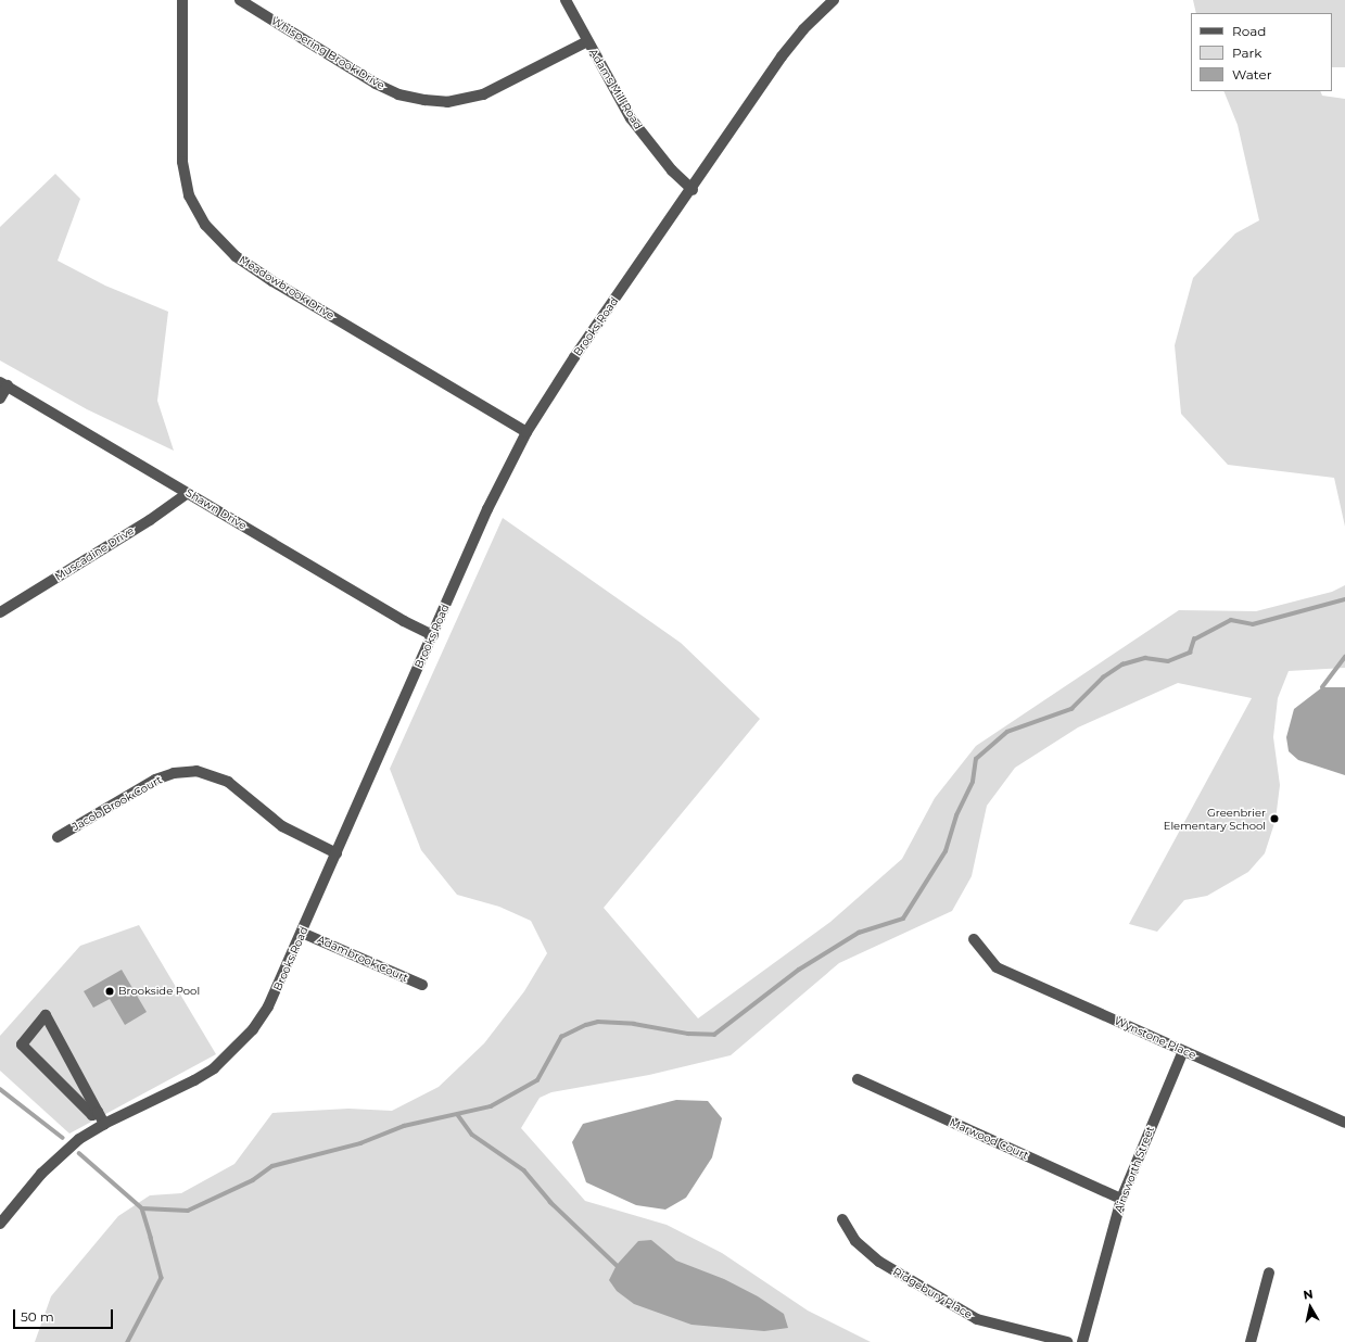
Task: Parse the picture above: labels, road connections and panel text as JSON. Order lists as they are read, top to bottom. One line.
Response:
{"streets":{"street":["Whispering Brook Drive","Adams Mill Road","Meadowbrook Drive","Brooks Road","Shawn Drive","Muscadine Drive","Jacob Brook Court","Adambrook Court","Wynstone Place","Marwood Court","Ainsworth Street","Ridgebury Place"]},"crossings":[["Whispering Brook Drive","Adams Mill Road"],["Adams Mill Road","Brooks Road"],["Meadowbrook Drive","Brooks Road"],["Brooks Road","Shawn Drive"],["Brooks Road","Jacob Brook Court"],["Brooks Road","Adambrook Court"],["Shawn Drive","Muscadine Drive"],["Wynstone Place","Ainsworth Street"],["Marwood Court","Ainsworth Street"]],"places":["Greenbrier Elementary School","Brookside Pool"],"legend":["Road","Park","Water"],"scale_bar":"50 m","north":"top"}
